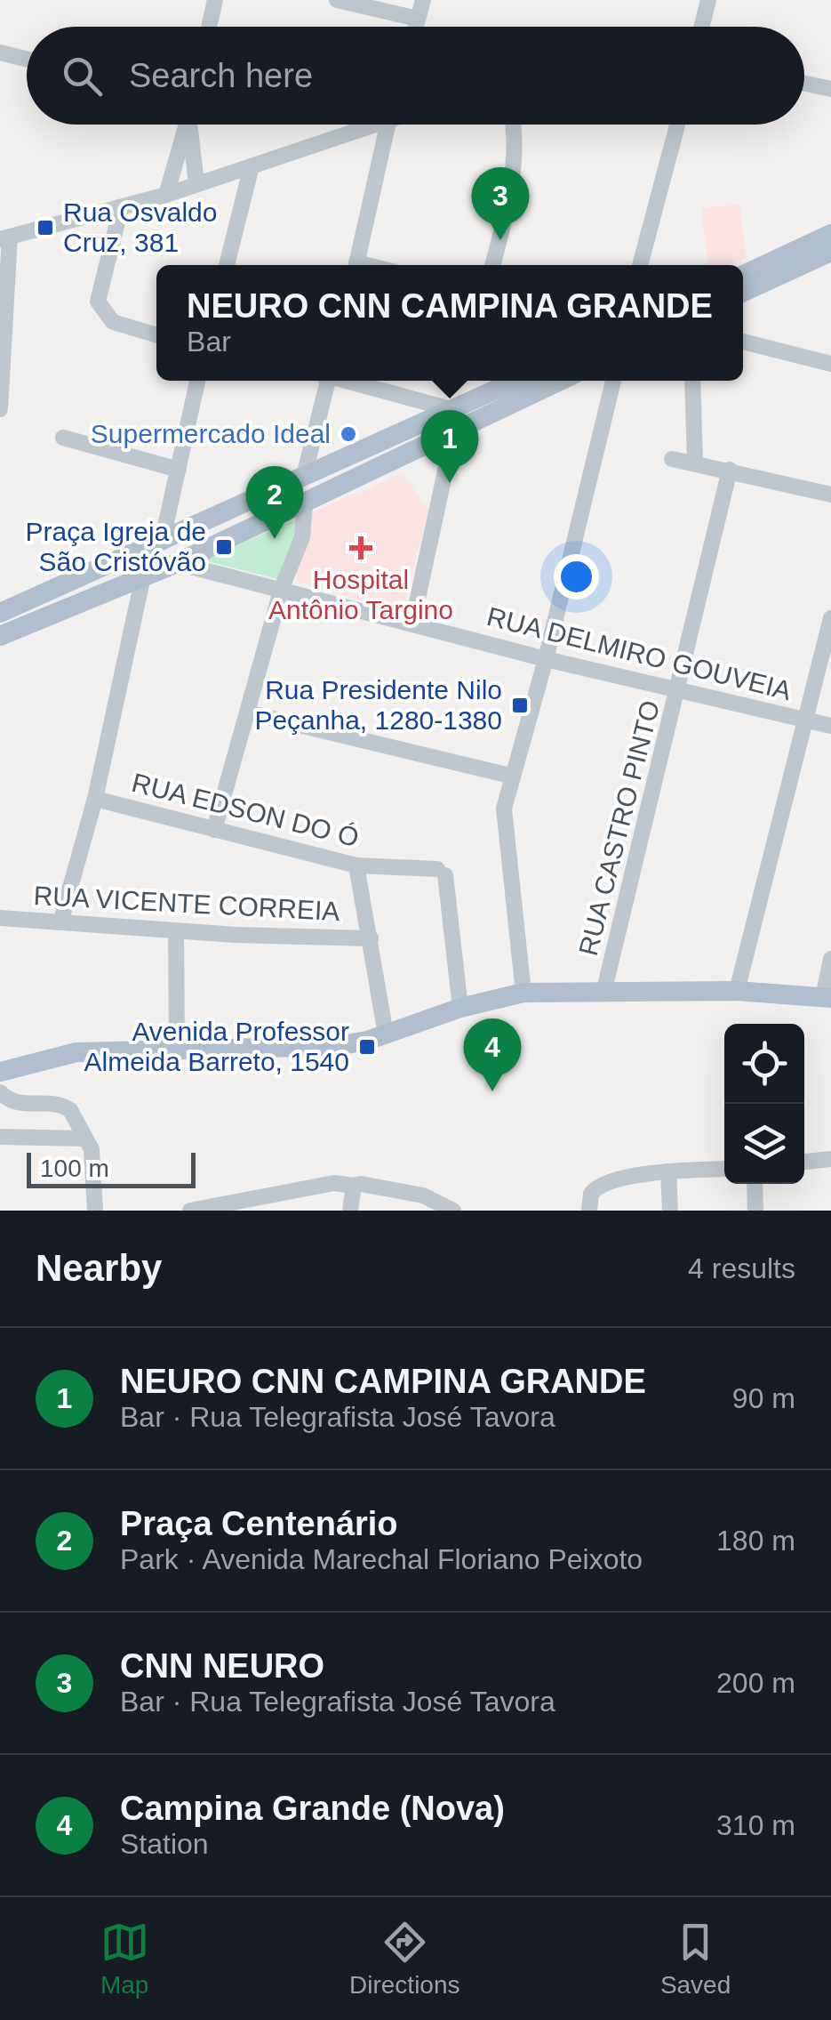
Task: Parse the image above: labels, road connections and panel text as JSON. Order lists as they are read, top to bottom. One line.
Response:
{"streets":{"street":["RUA DELMIRO GOUVEIA","RUA EDSON DO Ó","RUA CASTRO PINTO","RUA VICENTE CORREIA"]},"crossings":[["RUA DELMIRO GOUVEIA","RUA CASTRO PINTO"]],"places":{"transit":["Rua Osvaldo Cruz, 381","Praça Igreja de São Cristóvão","Rua Presidente Nilo Peçanha, 1280-1380","Avenida Professor Almeida Barreto, 1540"],"other":["Supermercado Ideal"],"health":["Hospital Antônio Targino"]},"scale_bar":"100 m","page":{"search":"Search here","pins":["3","1","2","4"],"popup":["NEURO CNN CAMPINA GRANDE","Bar"],"scale":"100 m","heading":["Nearby","4 results"],"list":[{"mark":"1","name":"NEURO CNN CAMPINA GRANDE","note":"Bar · Rua Telegrafista José Tavora","value":"90 m"},{"mark":"2","name":"Praça Centenário","note":"Park · Avenida Marechal Floriano Peixoto","value":"180 m"},{"mark":"3","name":"CNN NEURO","note":"Bar · Rua Telegrafista José Tavora","value":"200 m"},{"mark":"4","name":"Campina Grande (Nova)","note":"Station","value":"310 m"}],"nav":["Map","Directions","Saved"]}}
